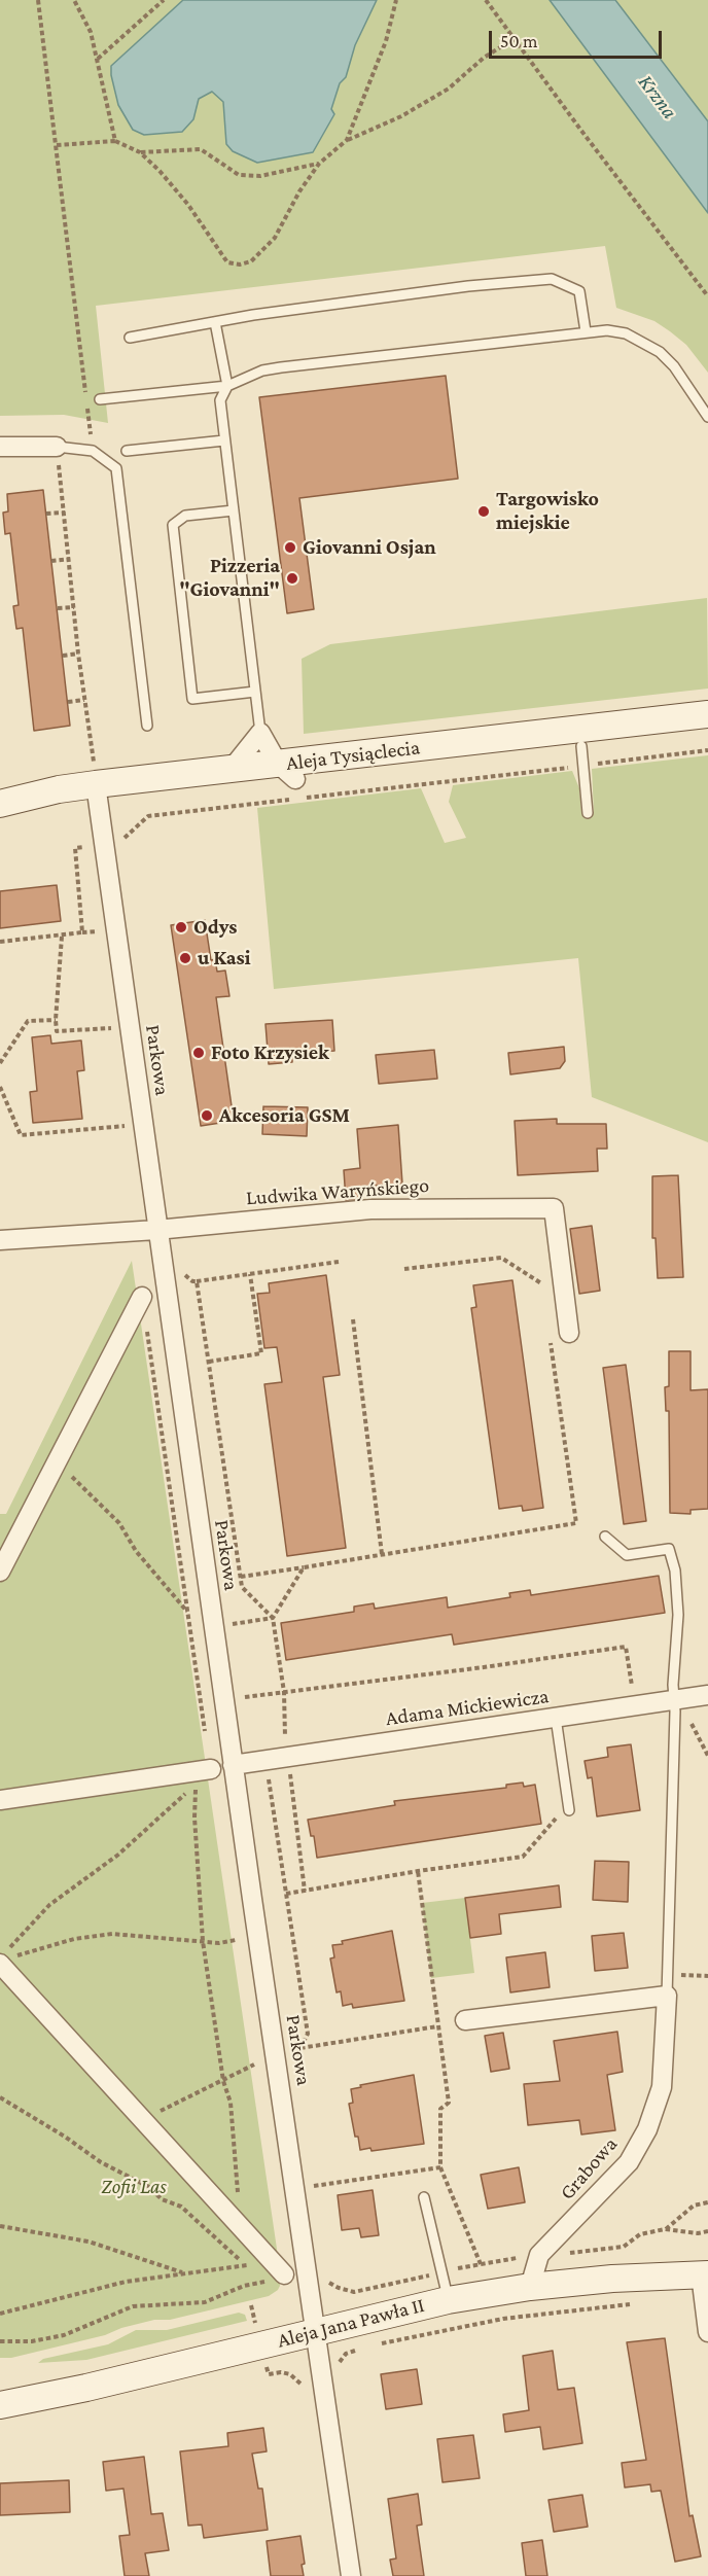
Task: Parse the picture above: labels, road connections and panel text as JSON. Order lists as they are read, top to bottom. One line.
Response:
{"streets":{"street":["Aleja Tysiąclecia","Parkowa","Ludwika Waryńskiego","Adama Mickiewicza","Grabowa","Aleja Jana Pawła II"]},"crossings":[["Aleja Tysiąclecia","Parkowa"],["Parkowa","Ludwika Waryńskiego"],["Parkowa","Adama Mickiewicza"],["Parkowa","Aleja Jana Pawła II"],["Adama Mickiewicza","Grabowa"],["Grabowa","Aleja Jana Pawła II"]],"water":["Krzna"],"parks":["Zofii Las"],"places":["Targowisko miejskie","Giovanni Osjan","Pizzeria \"Giovanni\"","Odys","u Kasi","Foto Krzysiek","Akcesoria GSM"],"scale_bar":"50 m"}
